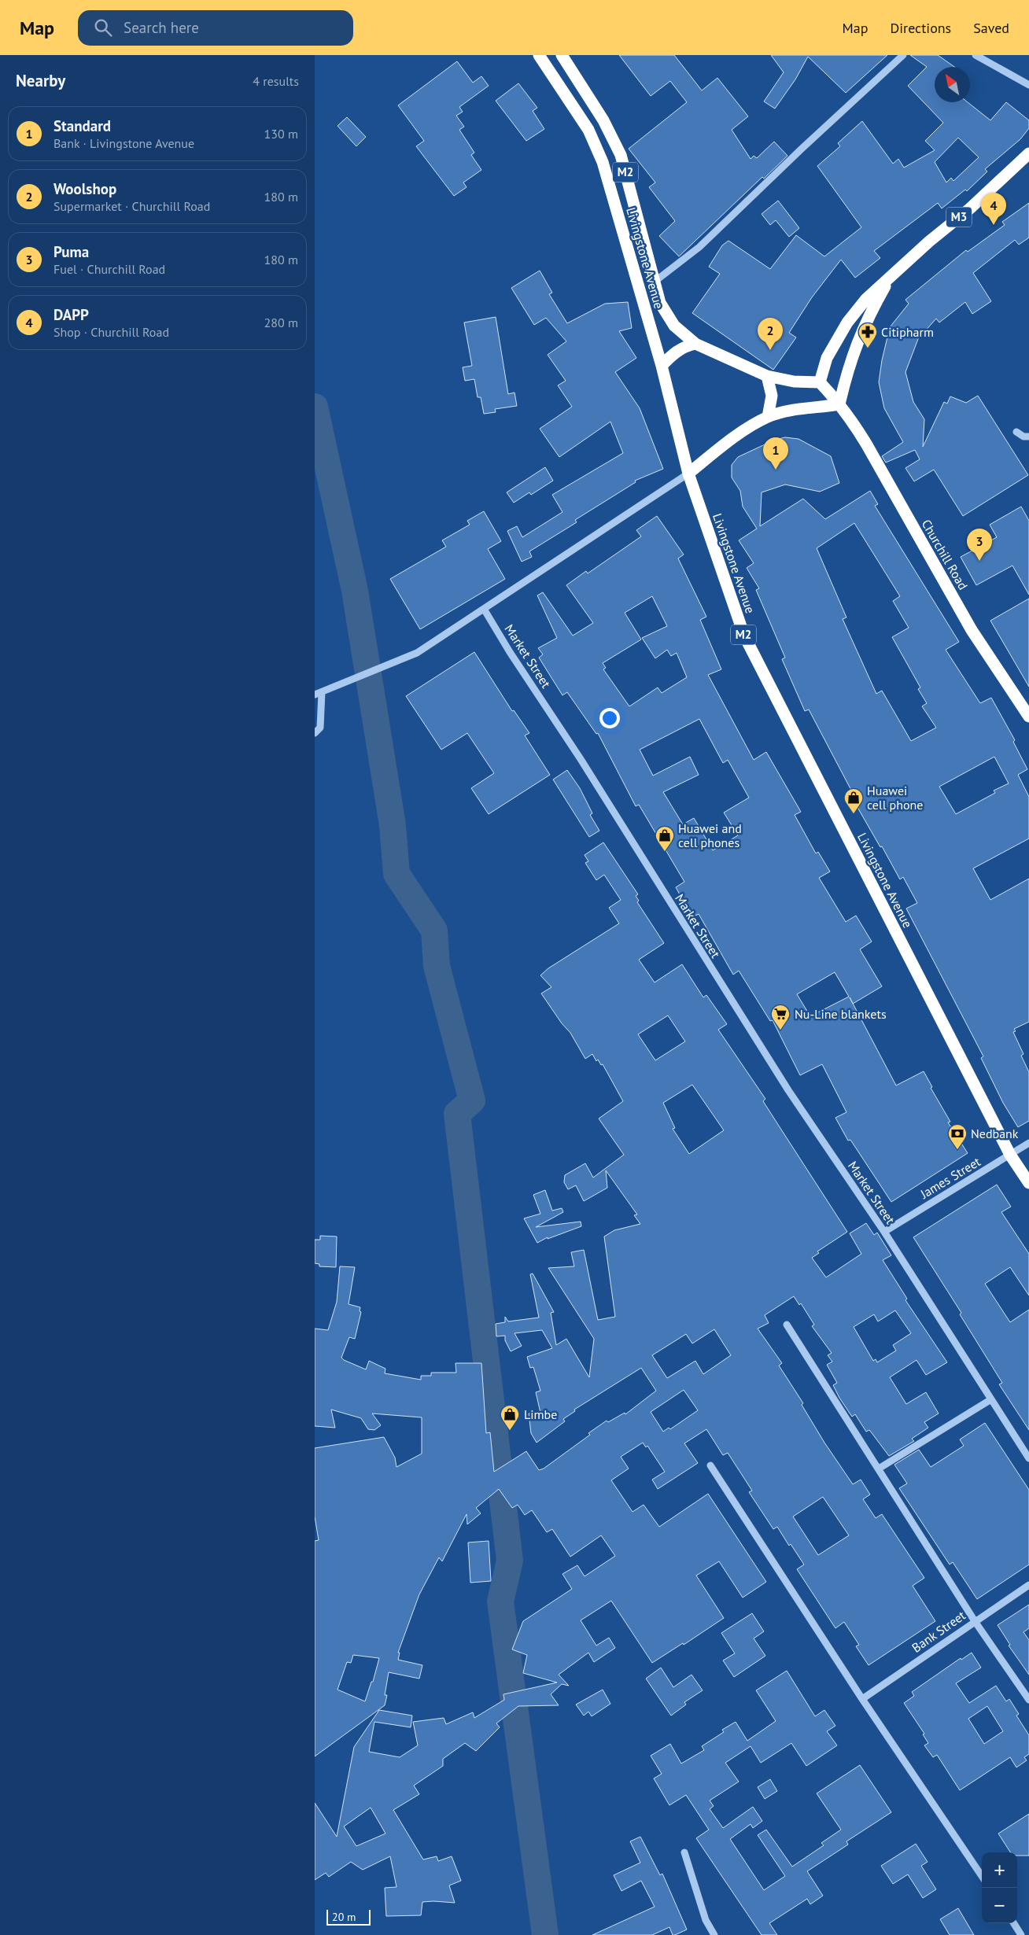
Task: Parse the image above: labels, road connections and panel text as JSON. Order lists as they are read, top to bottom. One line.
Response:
{"streets":{"highway":["M2","M3","Livingstone Avenue","Churchill Road"],"street":["Market Street","James Street","Bank Street"]},"crossings":[["M2","M3"],["M2","Livingstone Avenue"],["M2","Churchill Road"],["M3","Churchill Road"],["Livingstone Avenue","James Street"],["Market Street","James Street"]],"places":{"pharmacy":["Citipharm"],"shop":["Huawei cell phone","Huawei and cell phones","Limbe"],"supermarket":["Nu-Line blankets"],"bank":["Nedbank"]},"scale_bar":"20 m","north":"top left","page":{"header":"Map","search":"Search here","nav":["Map","Directions","Saved"],"heading":["Nearby","4 results"],"list":[{"mark":"1","name":"Standard","note":"Bank · Livingstone Avenue","value":"130 m"},{"mark":"2","name":"Woolshop","note":"Supermarket · Churchill Road","value":"180 m"},{"mark":"3","name":"Puma","note":"Fuel · Churchill Road","value":"180 m"},{"mark":"4","name":"DAPP","note":"Shop · Churchill Road","value":"280 m"}],"pins":["4","2","1","3"],"map_buttons":["+","−"],"scale":"20 m"}}
